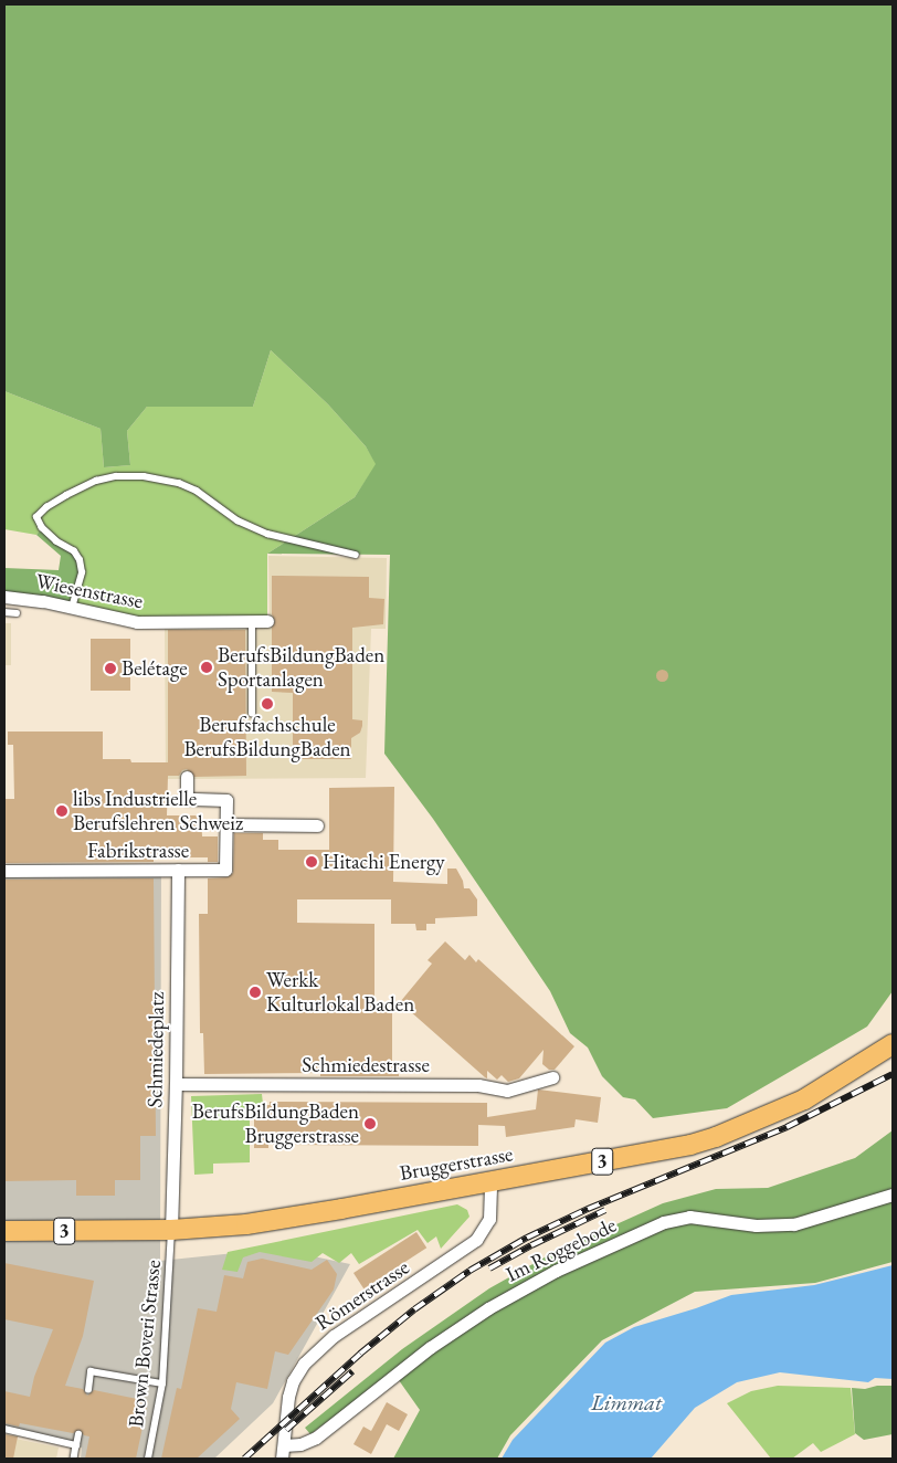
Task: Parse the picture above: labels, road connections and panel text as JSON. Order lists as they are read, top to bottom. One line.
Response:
{"streets":{"main road":["3","Bruggerstrasse"],"street":["Wiesenstrasse","Fabrikstrasse","Schmiedeplatz","Schmiedestrasse","Im Roggebode","Römerstrasse"],"lane":["Brown Boveri Strasse"]},"crossings":[["Fabrikstrasse","Schmiedeplatz"],["Schmiedeplatz","Schmiedestrasse"],["Schmiedeplatz","Bruggerstrasse"],["Schmiedeplatz","Brown Boveri Strasse"],["Bruggerstrasse","Römerstrasse"],["Bruggerstrasse","Brown Boveri Strasse"],["Im Roggebode","Römerstrasse"]],"water":["Limmat"],"places":["BerufsBildungBaden Sportanlagen","Belétage","Berufsfachschule BerufsBildungBaden","libs Industrielle Berufslehren Schweiz","Hitachi Energy","Werkk Kulturlokal Baden","BerufsBildungBaden Bruggerstrasse"]}
